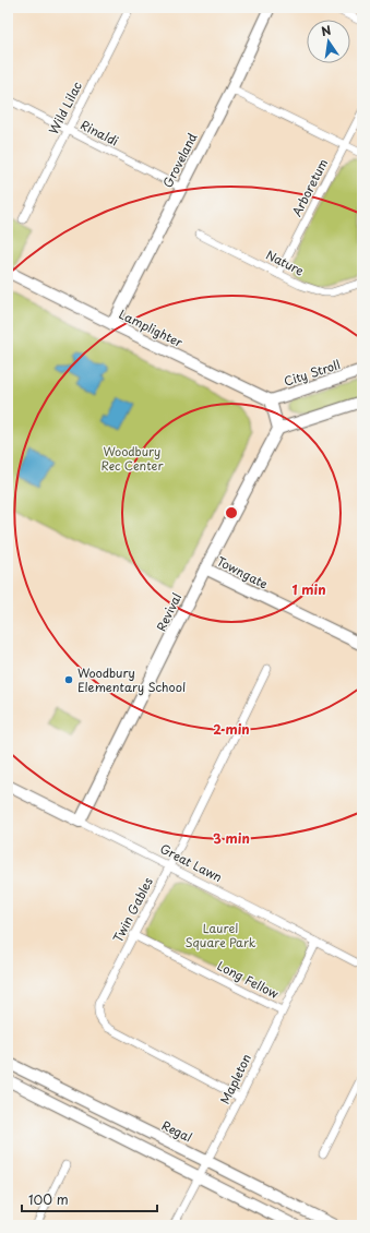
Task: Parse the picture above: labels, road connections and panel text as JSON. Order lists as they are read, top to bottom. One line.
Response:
{"streets":{"street":["Wild Lilac","Rinaldi","Groveland","Arboretum","Nature","Lamplighter","City Stroll","Towngate","Revival","Great Lawn","Twin Gables","Long Fellow","Mapleton","Regal"]},"crossings":[["Wild Lilac","Rinaldi"],["Rinaldi","Groveland"],["Groveland","Lamplighter"],["Arboretum","Nature"],["Lamplighter","City Stroll"],["Towngate","Revival"],["Revival","Great Lawn"],["Great Lawn","Twin Gables"],["Great Lawn","Mapleton"],["Twin Gables","Long Fellow"],["Twin Gables","Mapleton"],["Long Fellow","Mapleton"],["Mapleton","Regal"]],"parks":["Woodbury Rec Center","Laurel Square Park"],"places":["Woodbury Elementary School"],"scale_bar":"100 m","north":"top","rings":["1 min","2 min","3 min"]}
